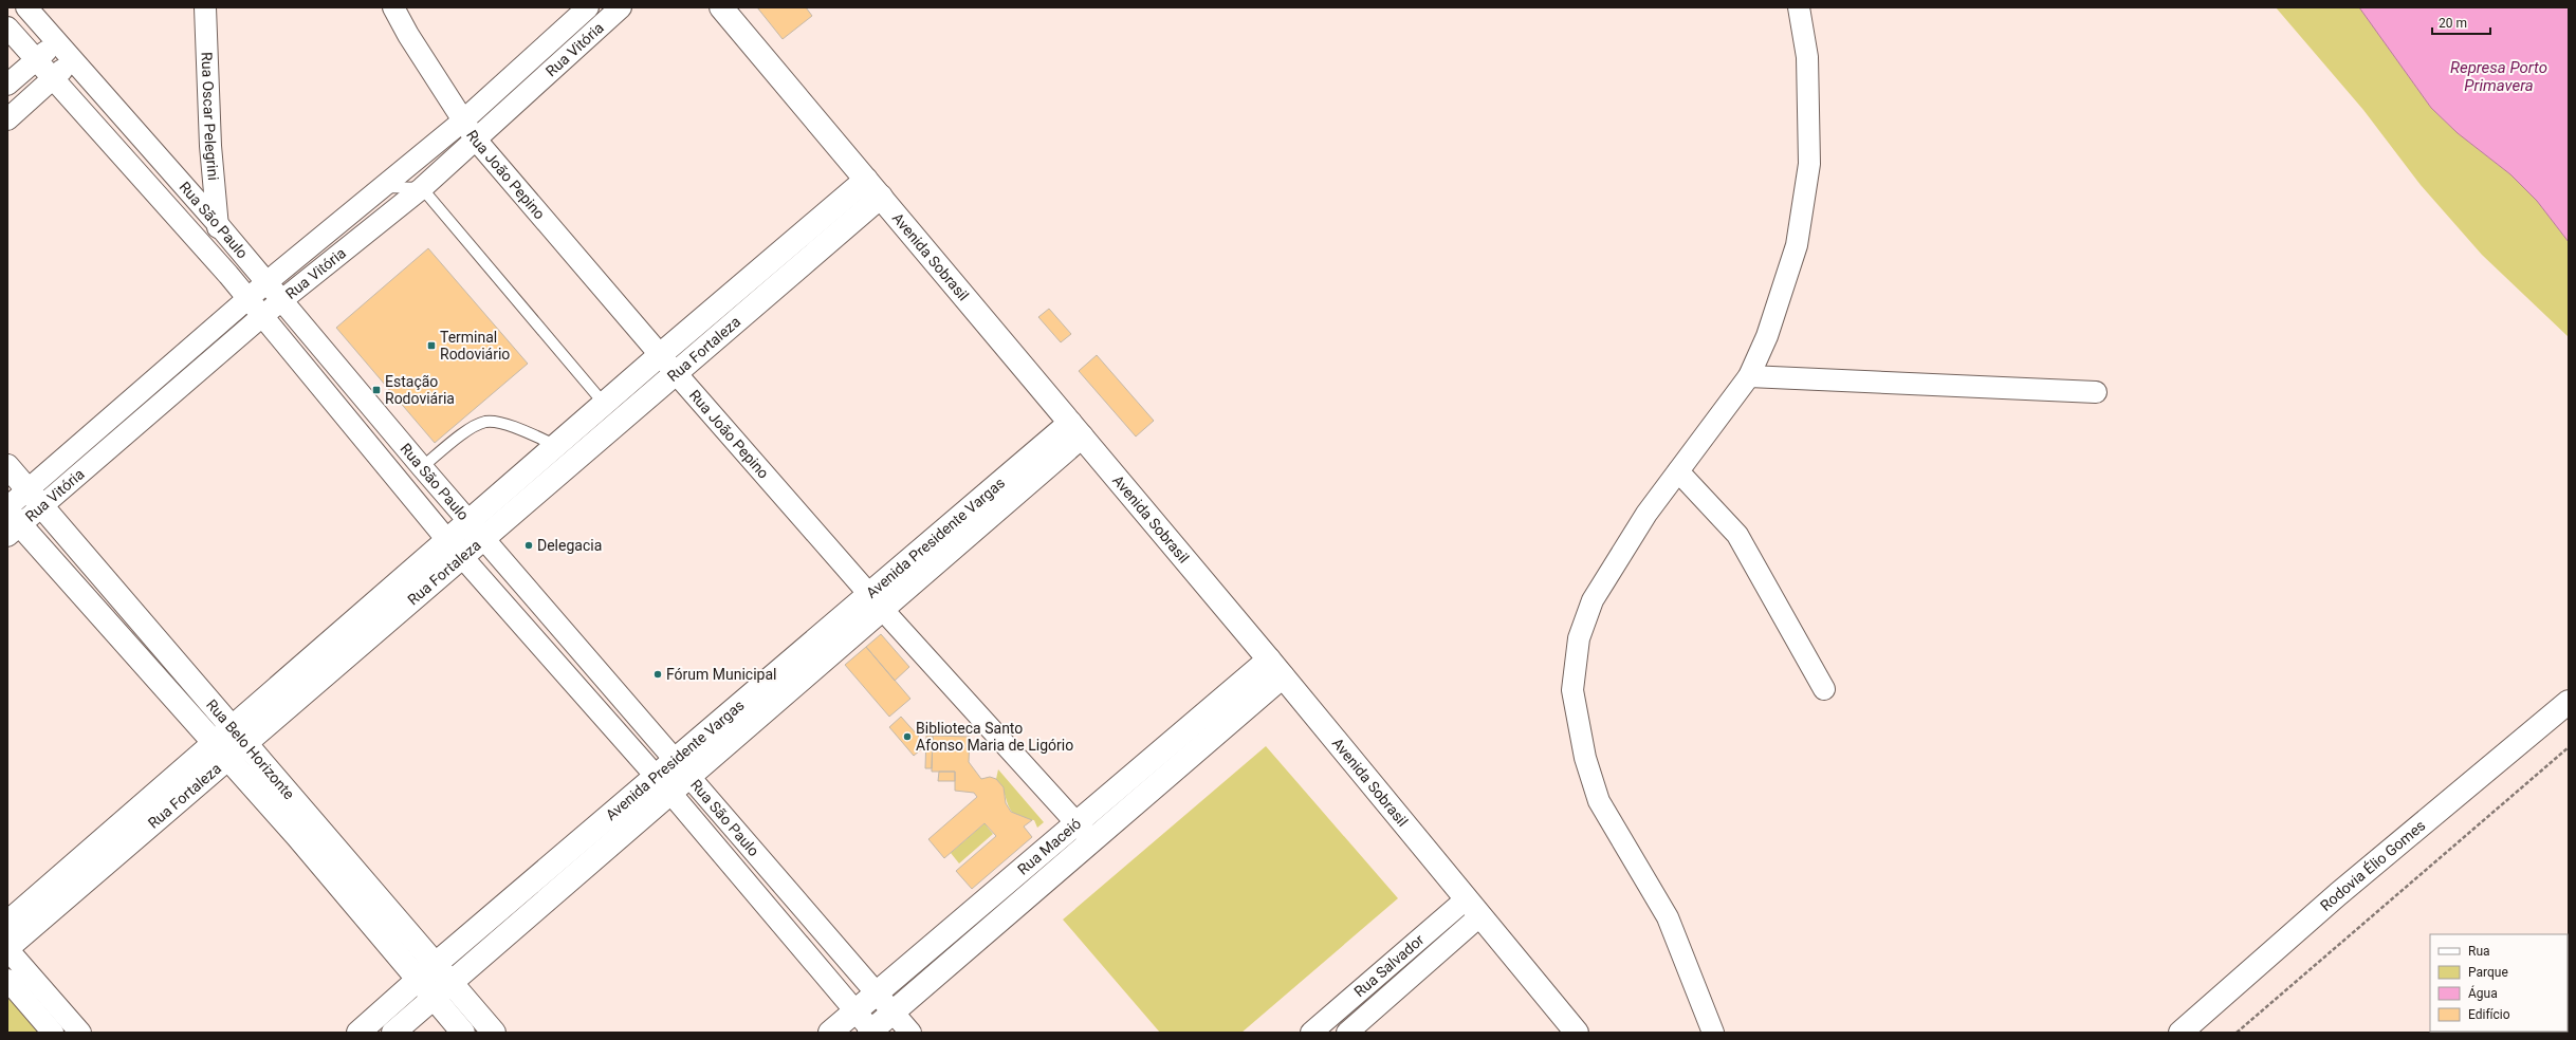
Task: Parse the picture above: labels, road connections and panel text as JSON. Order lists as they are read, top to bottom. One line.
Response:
{"streets":{"street":["Rua Vitória","Rua Oscar Pelegrini","Rua João Pepino","Rua São Paulo","Avenida Sobrasil","Rua Fortaleza","Avenida Presidente Vargas","Rua Belo Horizonte","Rua Maceió","Rodovia Élio Gomes","Rua Salvador"]},"crossings":[["Rua Vitória","Rua João Pepino"],["Rua Vitória","Rua São Paulo"],["Rua Vitória","Rua Belo Horizonte"],["Rua Oscar Pelegrini","Rua São Paulo"],["Rua João Pepino","Rua Fortaleza"],["Rua João Pepino","Avenida Presidente Vargas"],["Rua João Pepino","Rua Maceió"],["Rua São Paulo","Rua Fortaleza"],["Rua São Paulo","Avenida Presidente Vargas"],["Rua São Paulo","Rua Maceió"],["Avenida Sobrasil","Rua Fortaleza"],["Avenida Sobrasil","Avenida Presidente Vargas"],["Avenida Sobrasil","Rua Maceió"],["Avenida Sobrasil","Rua Salvador"],["Rua Fortaleza","Rua Belo Horizonte"],["Avenida Presidente Vargas","Rua Belo Horizonte"]],"water":["Represa Porto Primavera"],"places":{"transit":["Terminal Rodoviário","Estação Rodoviária"],"other":["Delegacia","Fórum Municipal","Biblioteca Santo Afonso Maria de Ligório"]},"legend":["Rua","Parque","Água","Edifício"],"scale_bar":"20 m"}
